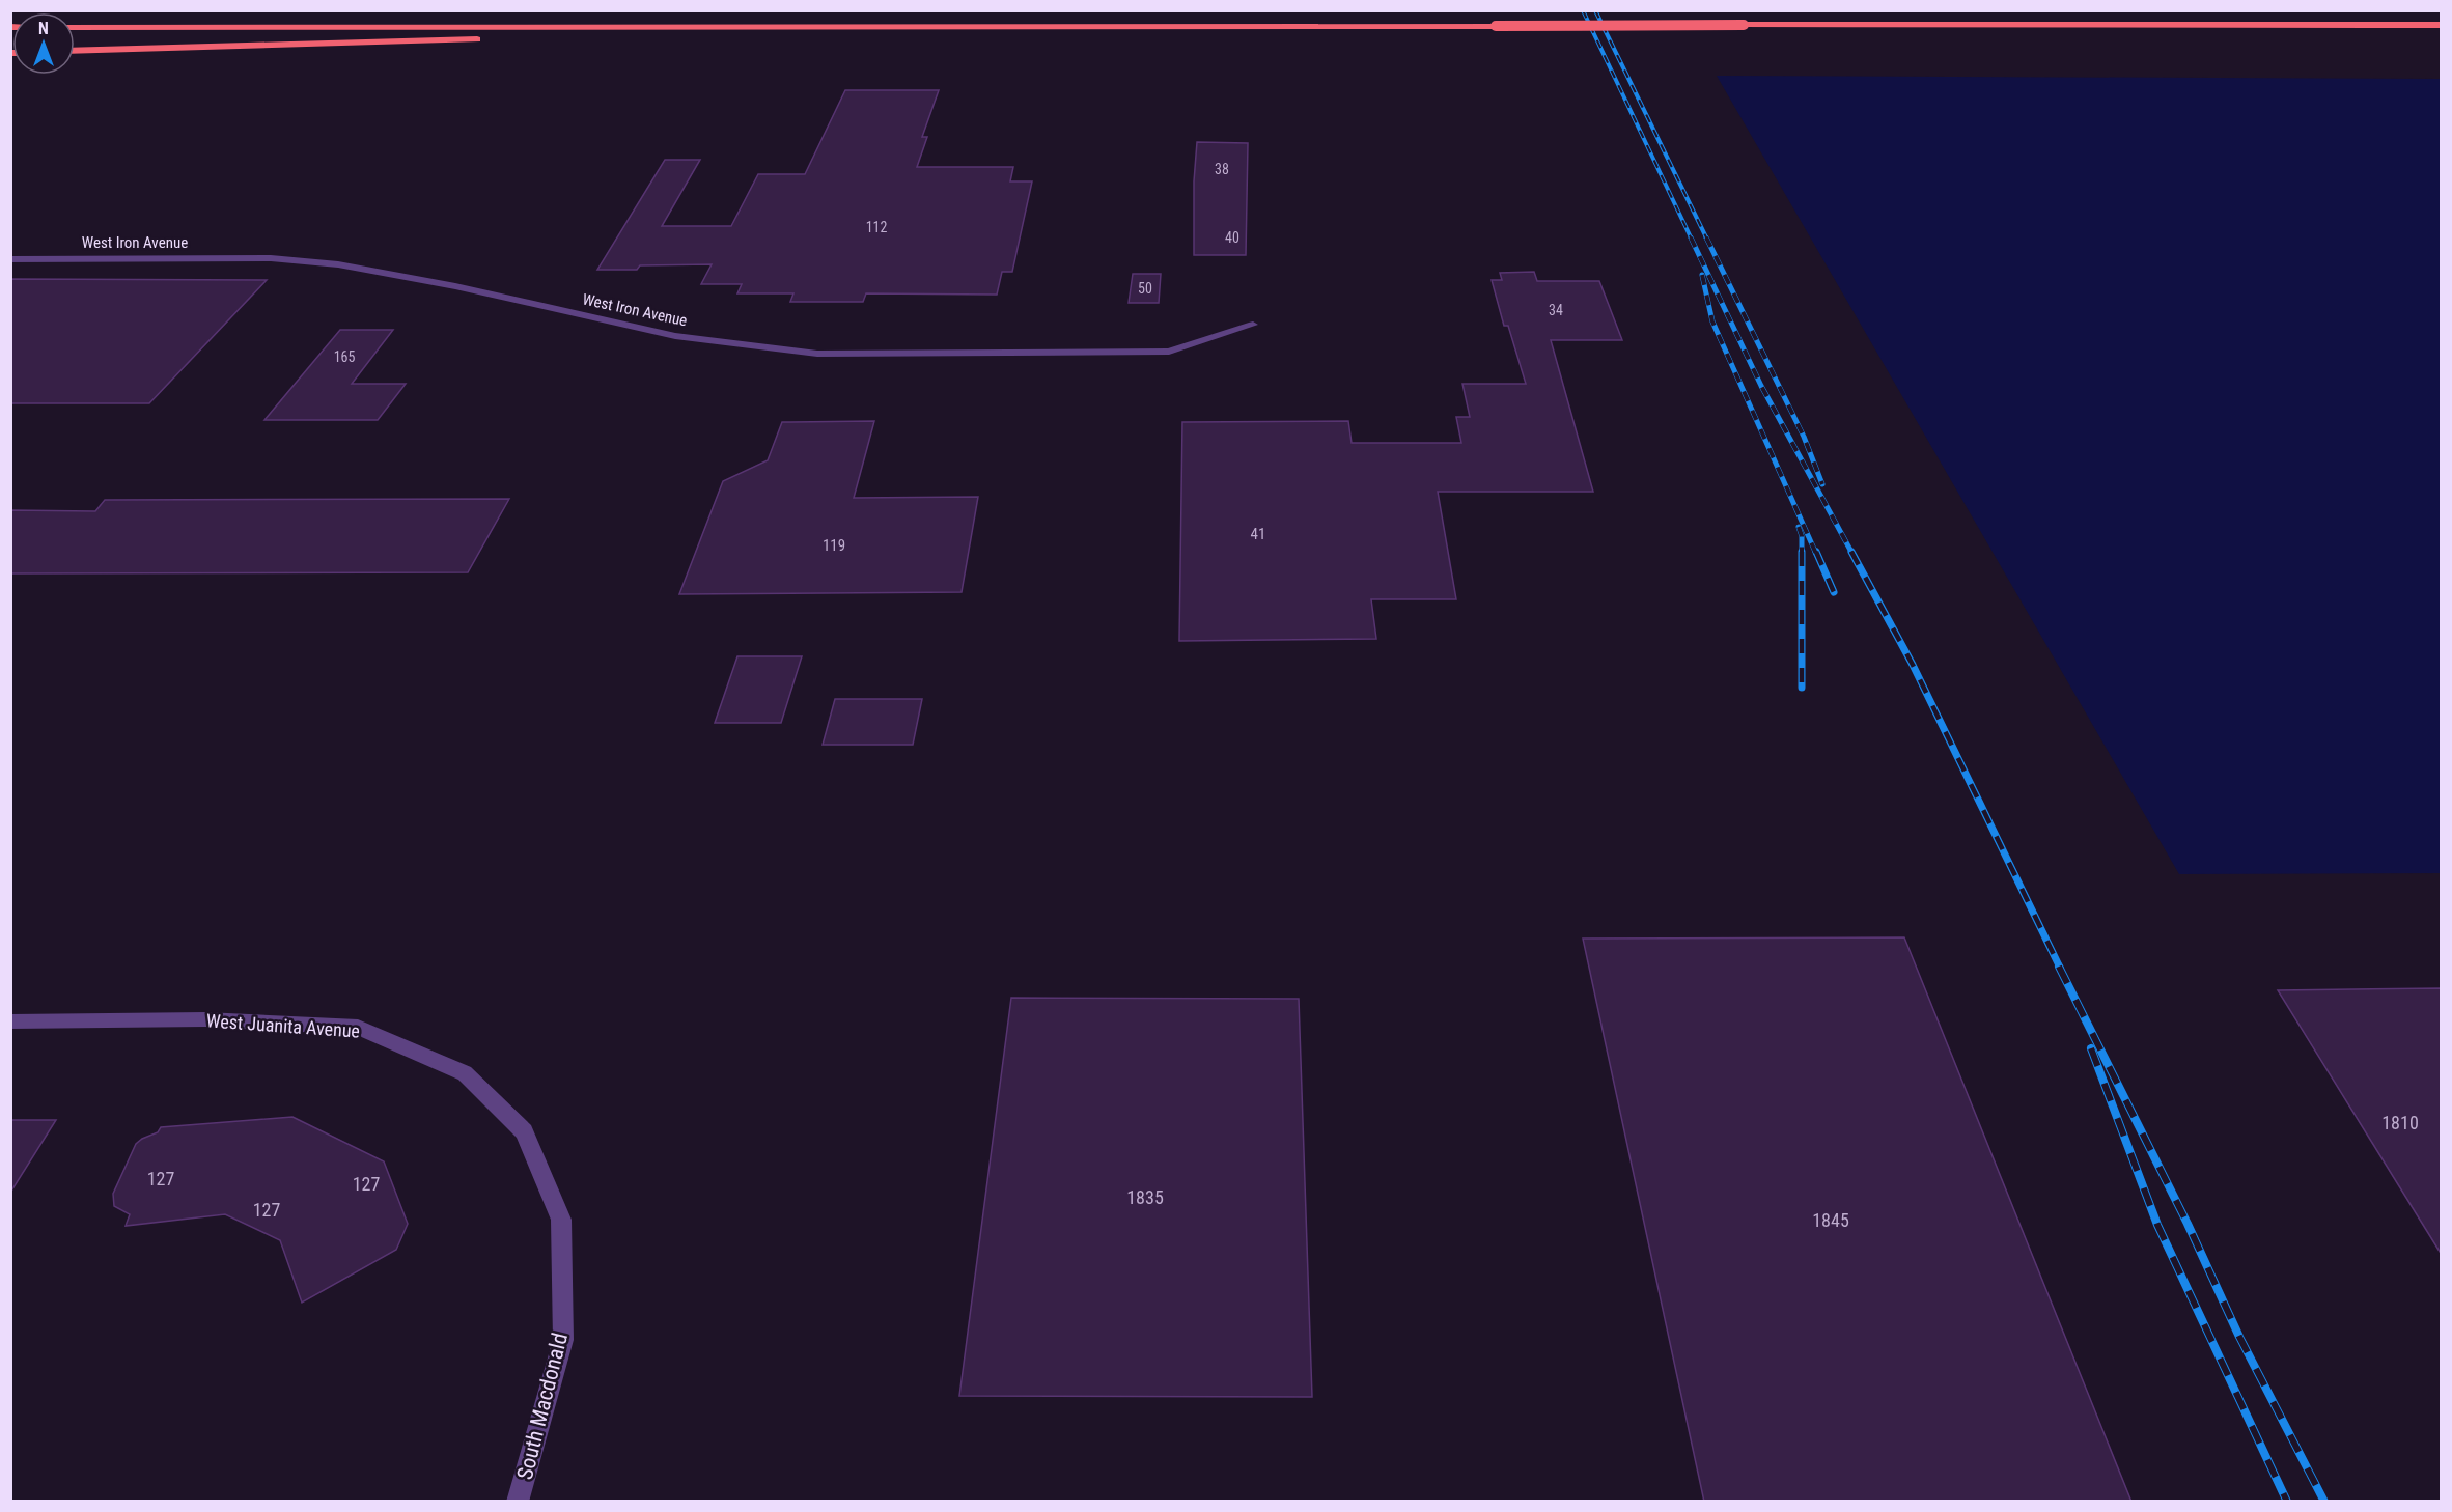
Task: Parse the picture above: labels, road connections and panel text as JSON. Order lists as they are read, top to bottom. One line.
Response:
{"streets":{"street":["West Iron Avenue","West Juanita Avenue","South Macdonald"]},"crossings":[["West Juanita Avenue","South Macdonald"]],"house_numbers":["38","112","40","50","34","165","41","119","1810","127","127","1835","127","1845"],"north":"top"}
